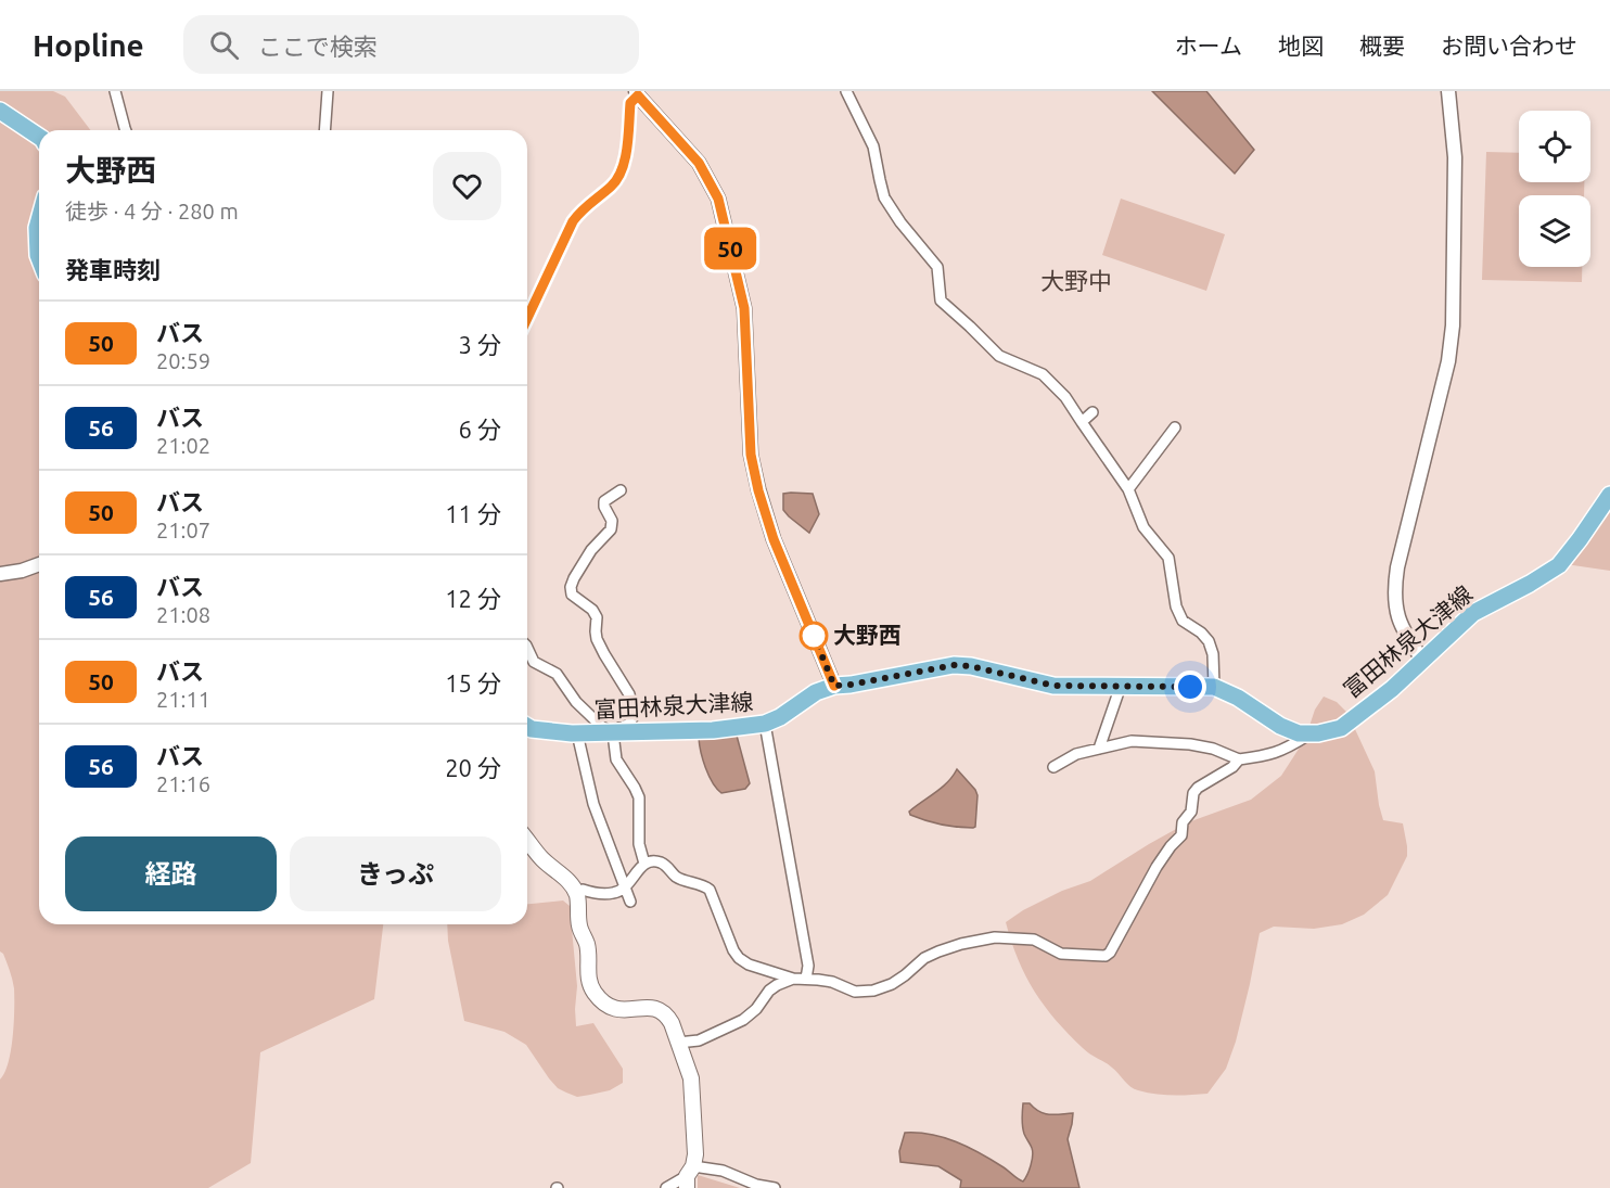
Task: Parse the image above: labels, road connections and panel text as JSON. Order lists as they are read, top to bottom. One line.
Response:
{"streets":{"main road":["富田林泉大津線"]},"districts":["大野中"],"places":["大野西"],"lines":["bus line 50"],"page":{"header":"Hopline","search":"ここで検索","nav":["ホーム","地図","概要","お問い合わせ"],"on_map":"50","heading":[["大野西","徒歩 · 4 分 · 280 m"],"発車時刻"],"list":[{"mark":"50","name":"バス","note":"20:59","value":"3 分"},{"mark":"56","name":"バス","note":"21:02","value":"6 分"},{"mark":"50","name":"バス","note":"21:07","value":"11 分"},{"mark":"56","name":"バス","note":"21:08","value":"12 分"},{"mark":"50","name":"バス","note":"21:11","value":"15 分"},{"mark":"56","name":"バス","note":"21:16","value":"20 分"}],"buttons":["経路","きっぷ"]}}
